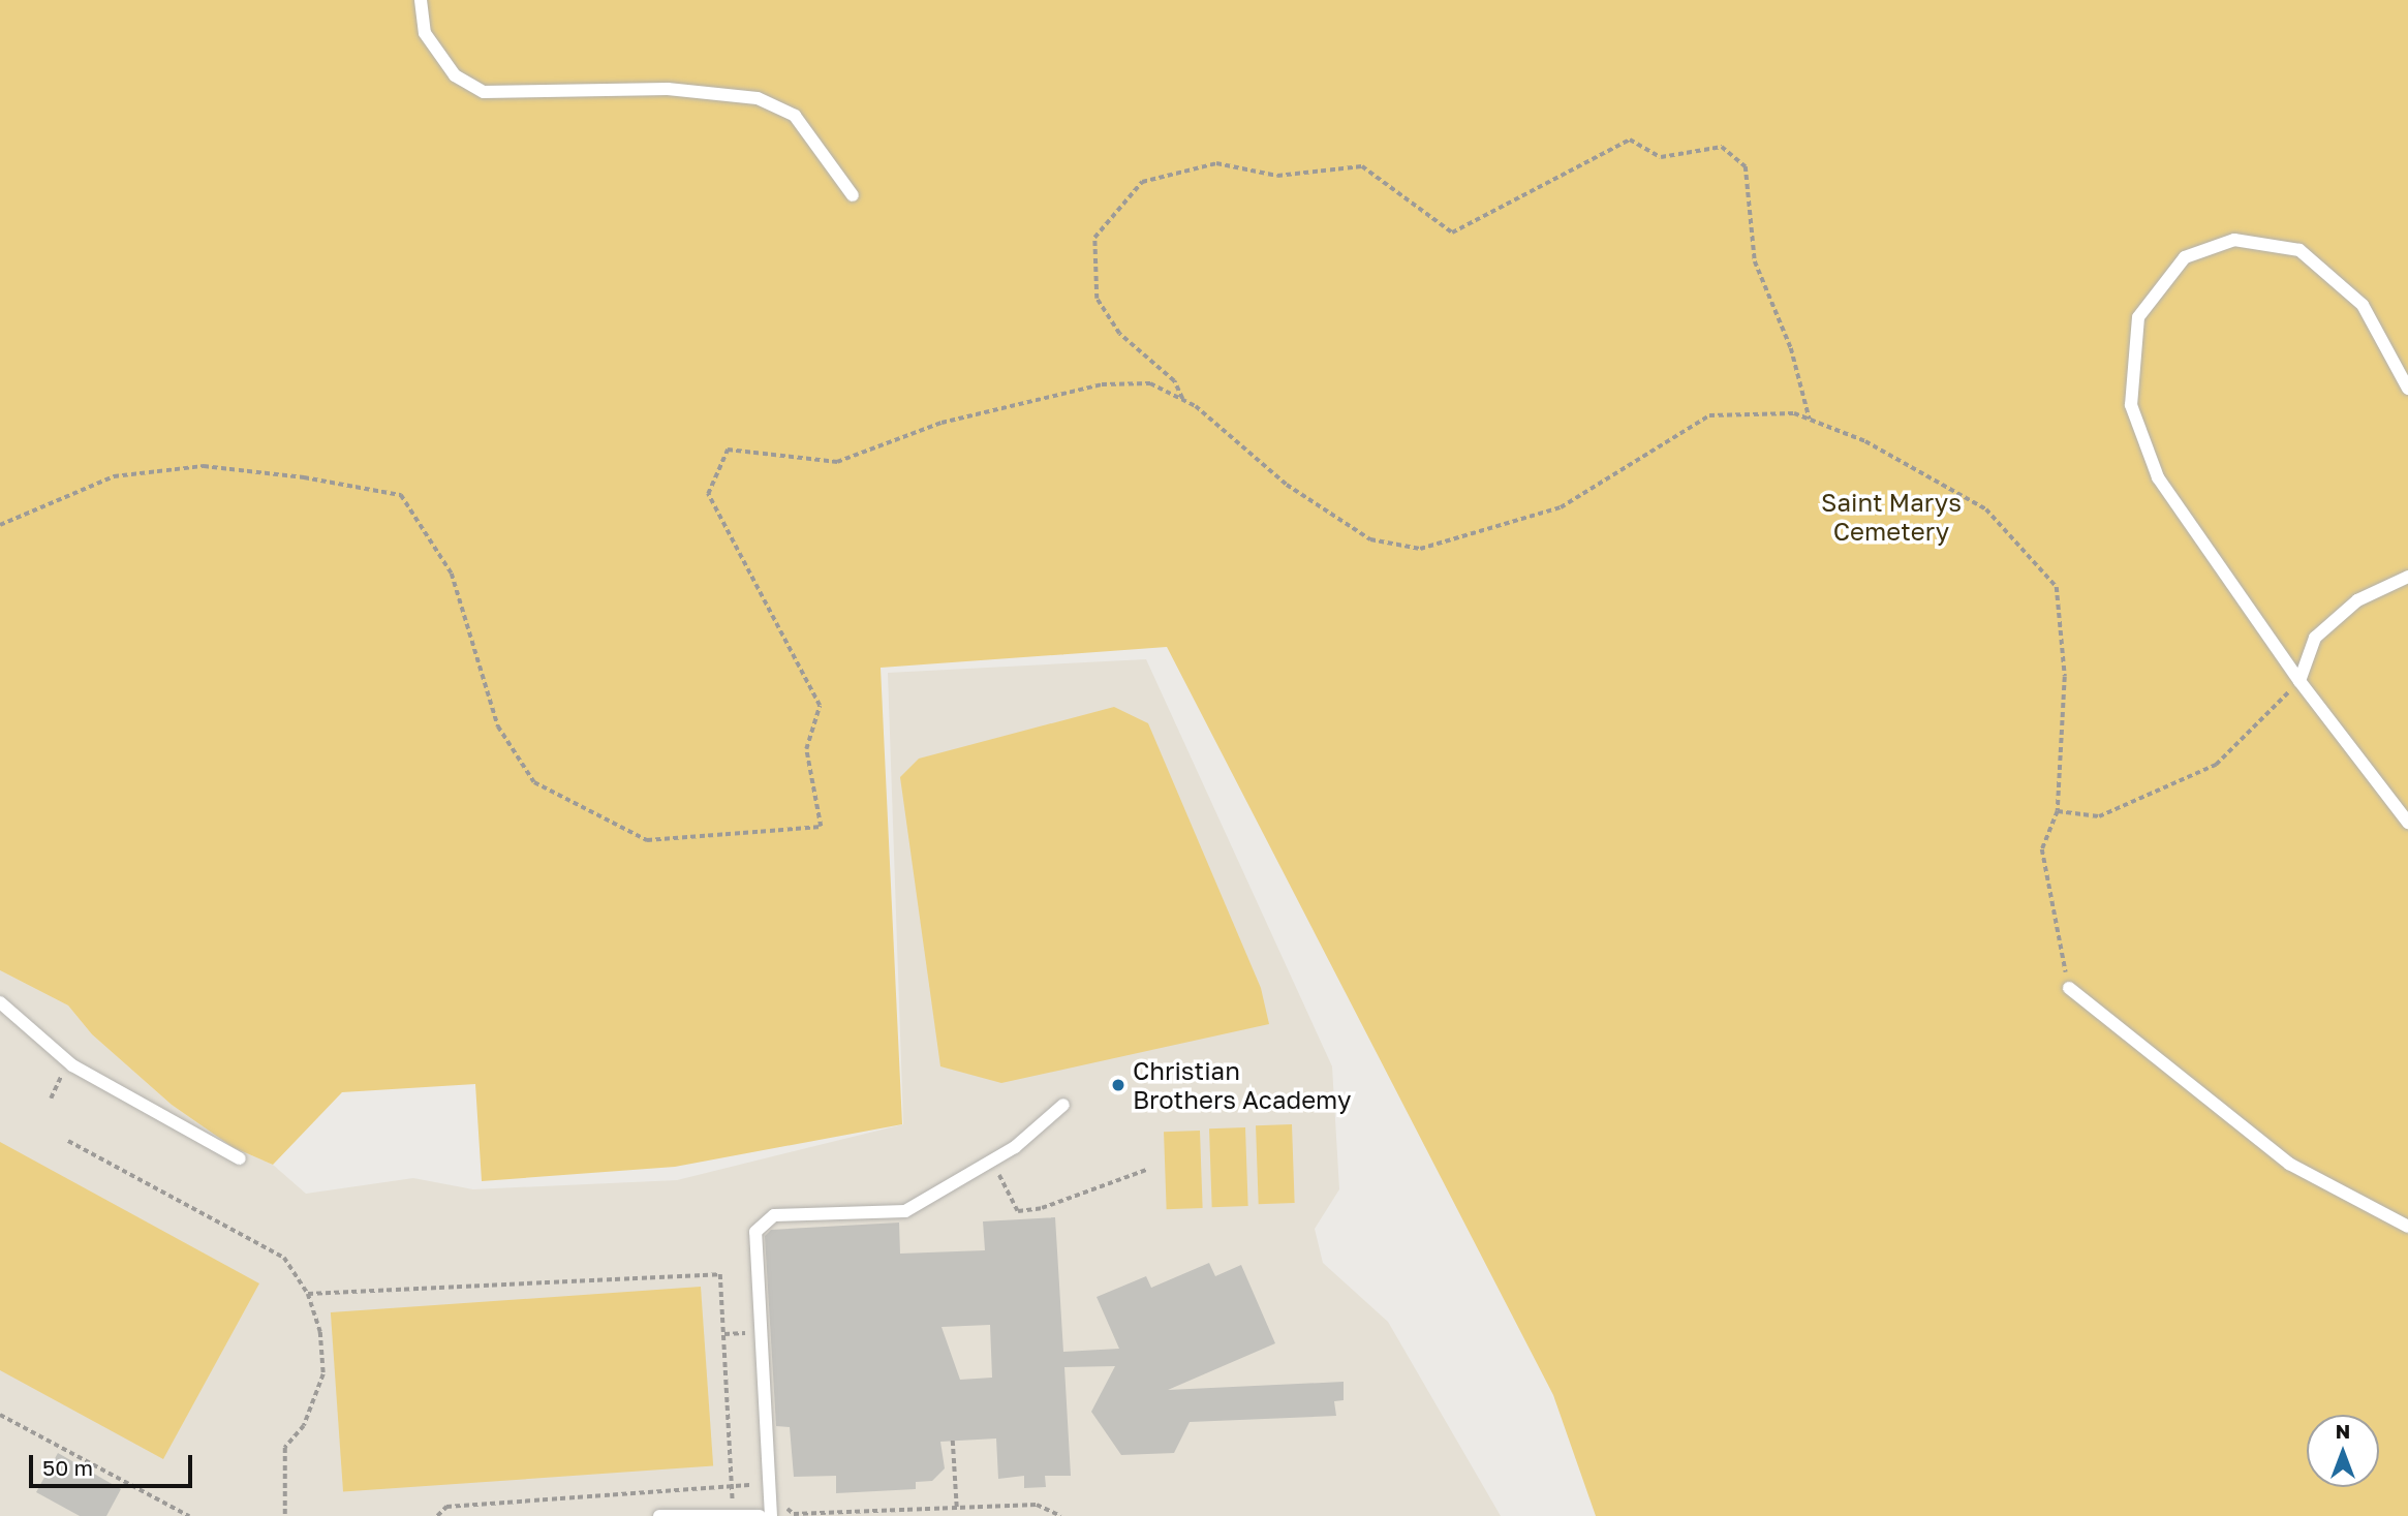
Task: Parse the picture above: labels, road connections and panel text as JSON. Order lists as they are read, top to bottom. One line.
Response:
{"parks":["Saint Marys Cemetery"],"places":["Christian Brothers Academy"],"scale_bar":"50 m","north":"top"}
